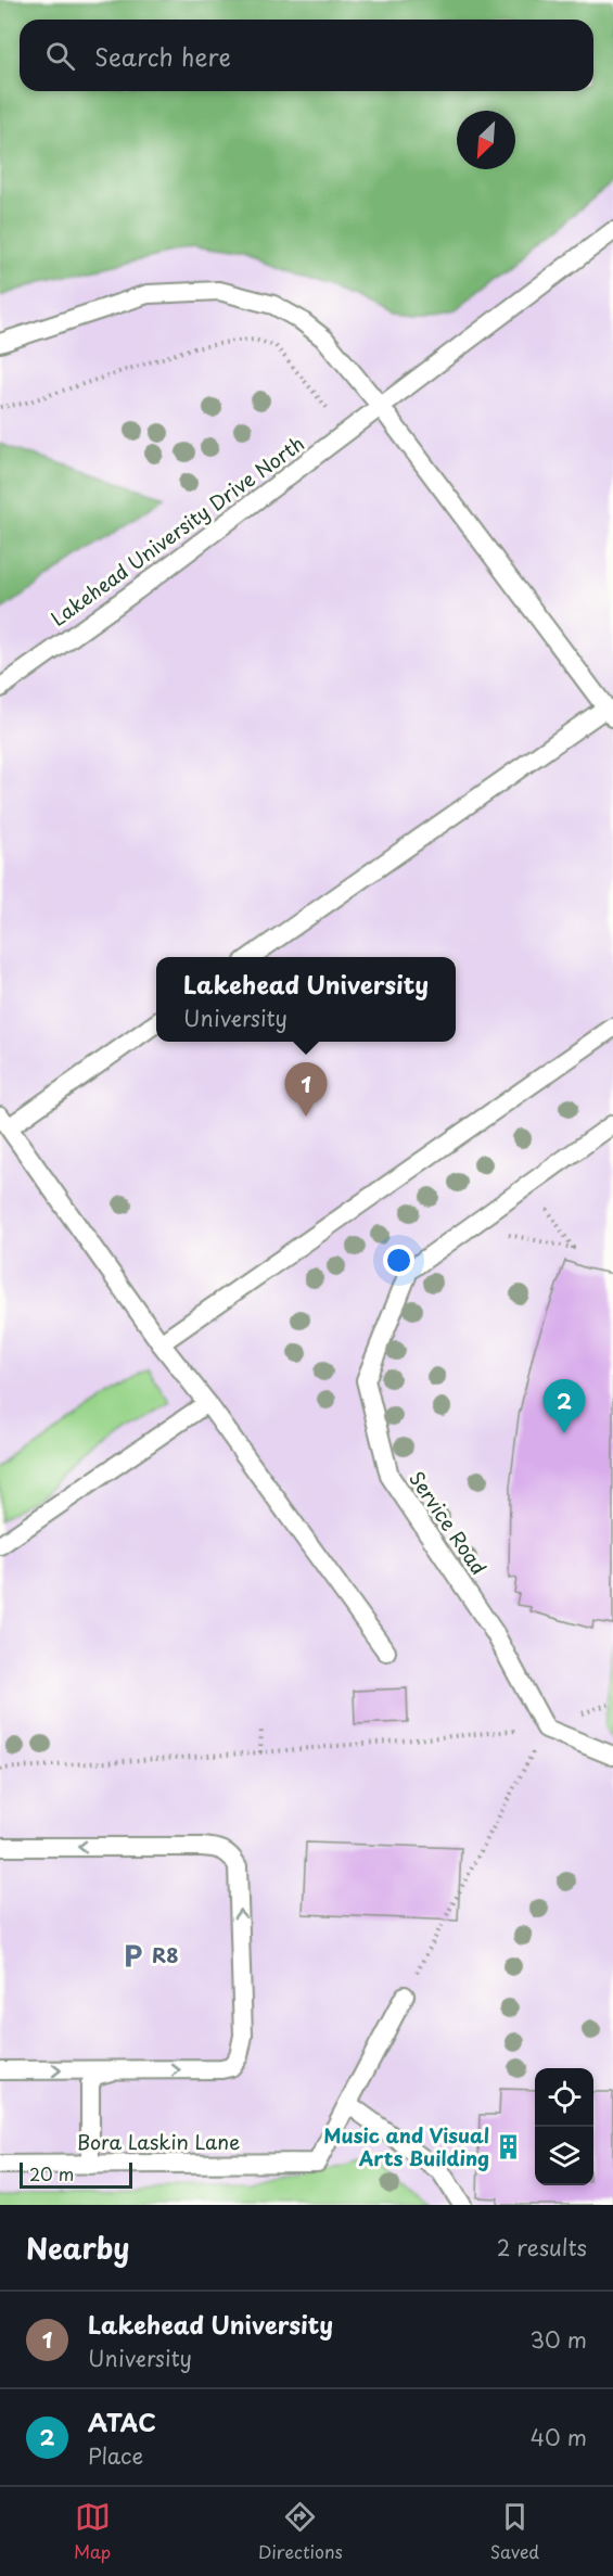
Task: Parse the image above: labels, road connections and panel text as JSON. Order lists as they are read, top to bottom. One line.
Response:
{"streets":{"lane":["Lakehead University Drive North","Service Road","Bora Laskin Lane"]},"places":{"parking":["R8"],"building":["Music and Visual Arts Building"]},"scale_bar":"20 m","north":"bottom left","page":{"search":"Search here","popup":["Lakehead University","University"],"pins":["1","2"],"scale":"20 m","heading":["Nearby","2 results"],"list":[{"mark":"1","name":"Lakehead University","note":"University","value":"30 m"},{"mark":"2","name":"ATAC","note":"Place","value":"40 m"}],"nav":["Map","Directions","Saved"]}}
